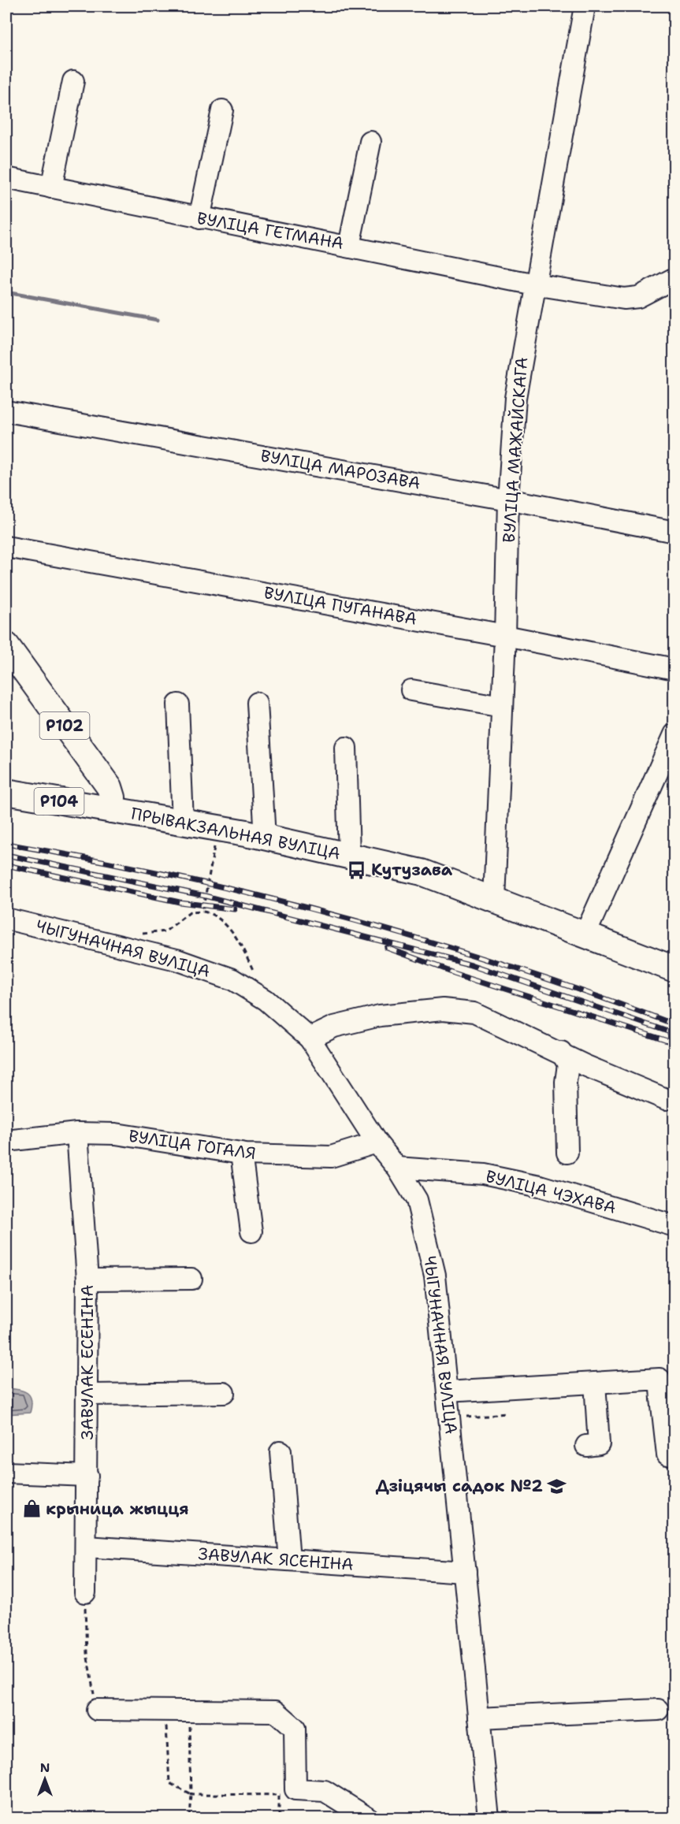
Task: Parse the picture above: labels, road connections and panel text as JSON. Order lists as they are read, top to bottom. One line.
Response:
{"streets":{"main road":["Р102","Р104","ПРЫВАКЗАЛЬНАЯ ВУЛІЦА"],"street":["ВУЛІЦА ГЕТМАНА","ВУЛІЦА МАЖАЙСКАГА","ВУЛІЦА МАРОЗАВА","ВУЛІЦА ПУГАНАВА","ЧЫГУНАЧНАЯ ВУЛІЦА","ВУЛІЦА ГОГАЛЯ","ВУЛІЦА ЧЭХАВА","ЗАВУЛАК ЕСЕНІНА","ЗАВУЛАК ЯСЕНІНА"]},"crossings":[["ВУЛІЦА ГЕТМАНА","ВУЛІЦА МАЖАЙСКАГА"],["ВУЛІЦА МАЖАЙСКАГА","ВУЛІЦА МАРОЗАВА"],["ВУЛІЦА МАЖАЙСКАГА","ВУЛІЦА ПУГАНАВА"],["ВУЛІЦА МАЖАЙСКАГА","ПРЫВАКЗАЛЬНАЯ ВУЛІЦА"],["Р102","ПРЫВАКЗАЛЬНАЯ ВУЛІЦА"],["ЧЫГУНАЧНАЯ ВУЛІЦА","ВУЛІЦА ГОГАЛЯ"],["ЧЫГУНАЧНАЯ ВУЛІЦА","ВУЛІЦА ЧЭХАВА"],["ЧЫГУНАЧНАЯ ВУЛІЦА","ЗАВУЛАК ЯСЕНІНА"],["ВУЛІЦА ГОГАЛЯ","ЗАВУЛАК ЕСЕНІНА"],["ЗАВУЛАК ЕСЕНІНА","ЗАВУЛАК ЯСЕНІНА"]],"places":{"bus stop":["Кутузава"],"school or university":["Дзіцячы садок №2"],"shop":["крыница жыцця"]},"north":"top"}
